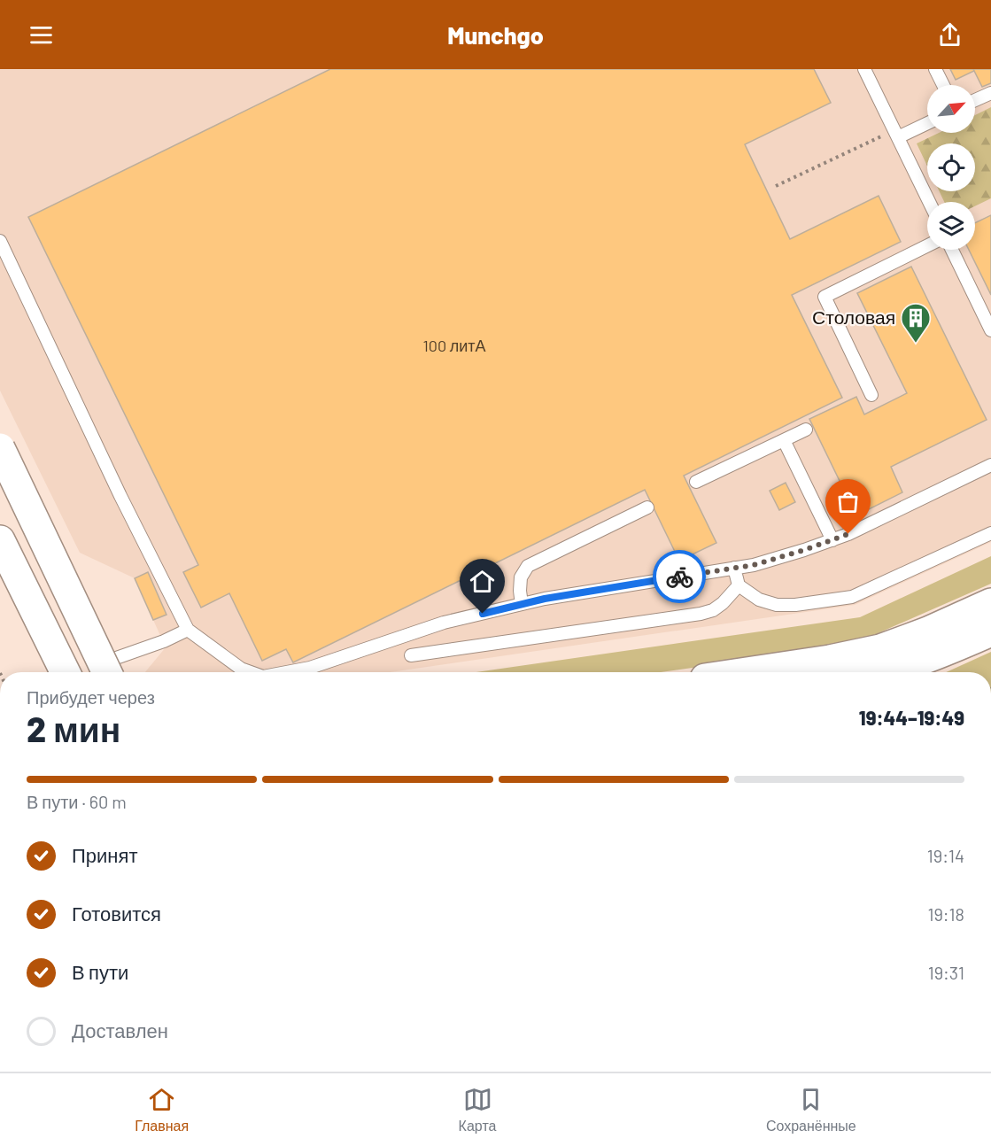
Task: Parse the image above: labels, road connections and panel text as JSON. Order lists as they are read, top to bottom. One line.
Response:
{"places":{"building":["Столовая"]},"house_numbers":["100 литА"],"north":"top right","page":{"header":"Munchgo","heading":["2 мин","Прибудет через","19:44–19:49"],"bar":"В пути · 60 m","list":[["Принят","19:14"],["Готовится","19:18"],["В пути","19:31"],"Доставлен"],"tabs":["Главная","Карта","Сохранённые"]}}
